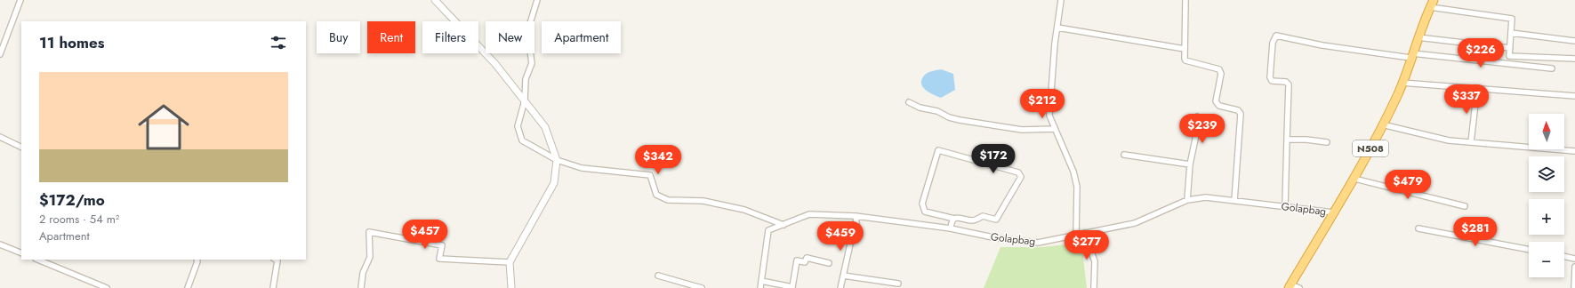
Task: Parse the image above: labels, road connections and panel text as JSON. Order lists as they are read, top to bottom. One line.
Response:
{"streets":{"highway":["N508"],"street":["Golapbag"]},"crossings":[["N508","Golapbag"]],"north":"top","page":{"chip":["Buy","Rent","Filters","New","Apartment"],"heading":"11 homes","price":["$226","$337","$212","$239","$172","$342","$479","$281","$457","$459","$277"],"list":[{"name":"$172/mo","note":"2 rooms · 54 m² · Apartment"}],"map_buttons":["+","−"]}}
